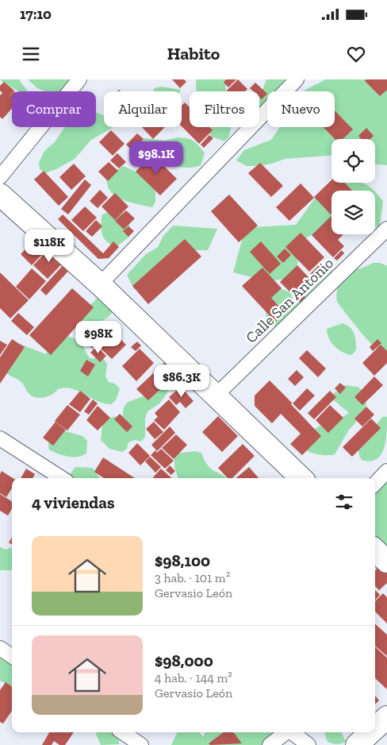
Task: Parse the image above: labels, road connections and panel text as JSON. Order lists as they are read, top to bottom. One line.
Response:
{"streets":{"street":["Calle San Antonio"]},"page":{"status":"17:10","header":"Habito","chip":["Comprar","Alquilar","Filtros","Nuevo"],"price":["$98.1K","$118K","$98K","$86.3K"],"heading":"4 viviendas","list":[{"name":"$98,100","note":"3 hab. · 101 m² · Gervasio León"},{"name":"$98,000","note":"4 hab. · 144 m² · Gervasio León"}]}}
